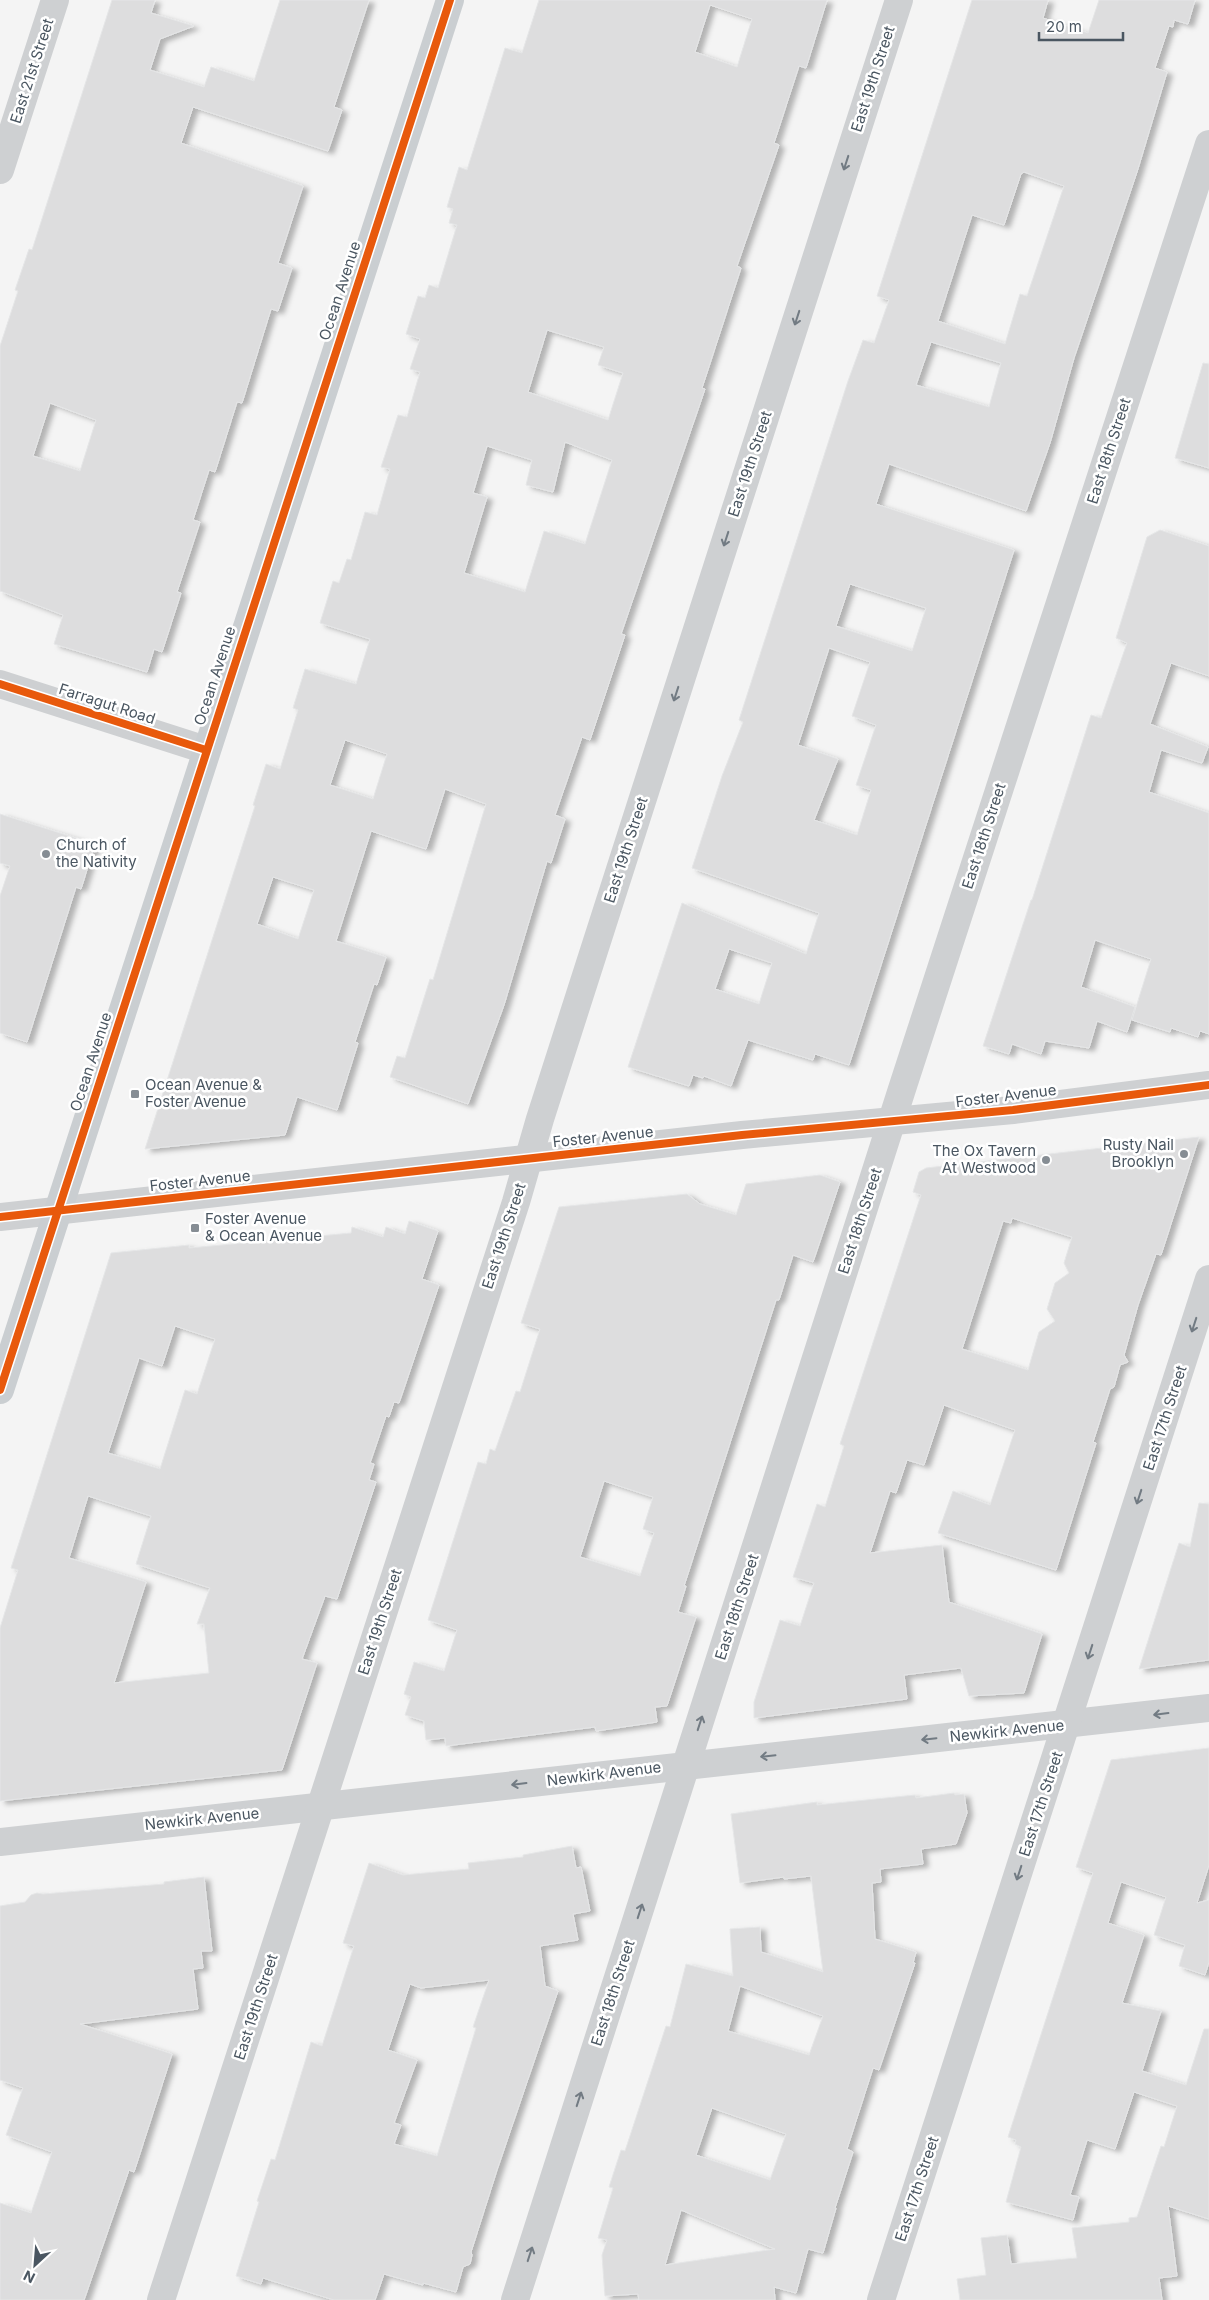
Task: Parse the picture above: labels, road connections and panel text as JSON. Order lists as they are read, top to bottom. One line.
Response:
{"streets":{"main road":["Ocean Avenue"],"street":["East 21st Street","East 19th Street","East 18th Street","Farragut Road","Foster Avenue","East 17th Street","Newkirk Avenue"]},"crossings":[["East 19th Street","Foster Avenue"],["East 19th Street","Newkirk Avenue"],["Ocean Avenue","Farragut Road"],["Ocean Avenue","Foster Avenue"],["East 18th Street","Foster Avenue"],["East 18th Street","Newkirk Avenue"],["East 17th Street","Newkirk Avenue"]],"one_way":["East 19th Street","East 18th Street","East 17th Street","Newkirk Avenue"],"places":{"other":["Church of the Nativity","Rusty Nail Brooklyn","The Ox Tavern At Westwood"],"transit":["Ocean Avenue & Foster Avenue","Foster Avenue & Ocean Avenue"]},"scale_bar":"20 m","north":"bottom left"}
